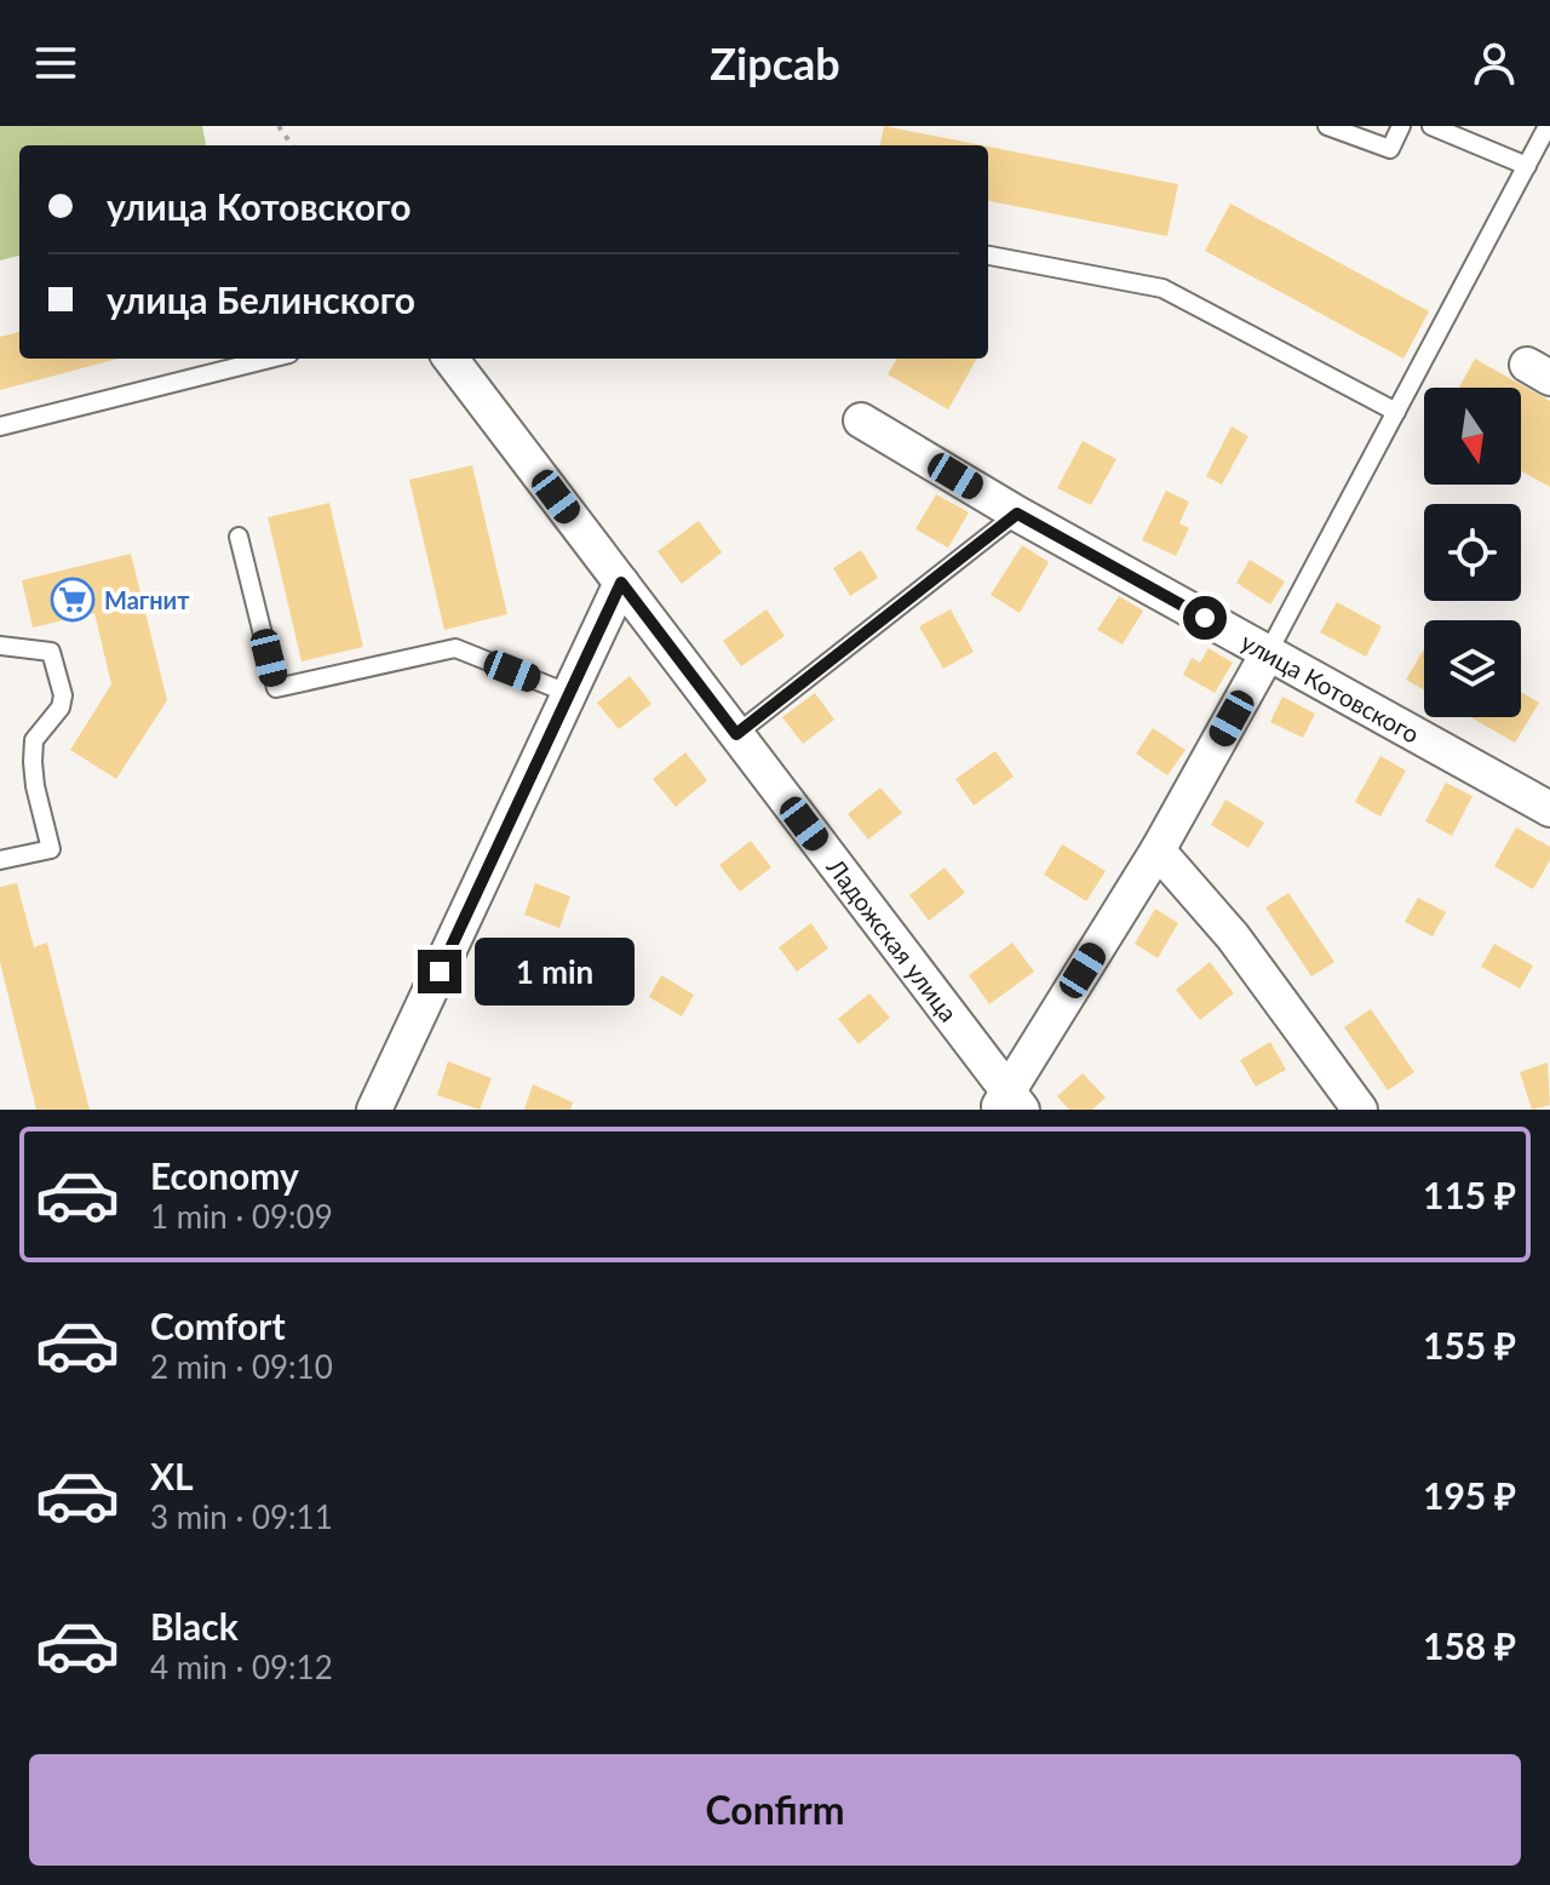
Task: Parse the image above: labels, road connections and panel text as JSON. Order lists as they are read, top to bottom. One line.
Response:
{"streets":{"street":["улица Котовского","Ладожская улица"]},"places":{"supermarket":["Магнит"]},"north":"bottom","page":{"header":"Zipcab","banner":["улица Котовского","улица Белинского"],"bubble":"1 min","list":[{"name":"Economy","note":"1 min · 09:09","value":"115 ₽"},{"name":"Comfort","note":"2 min · 09:10","value":"155 ₽"},{"name":"XL","note":"3 min · 09:11","value":"195 ₽"},{"name":"Black","note":"4 min · 09:12","value":"158 ₽"}],"buttons":"Confirm"}}
